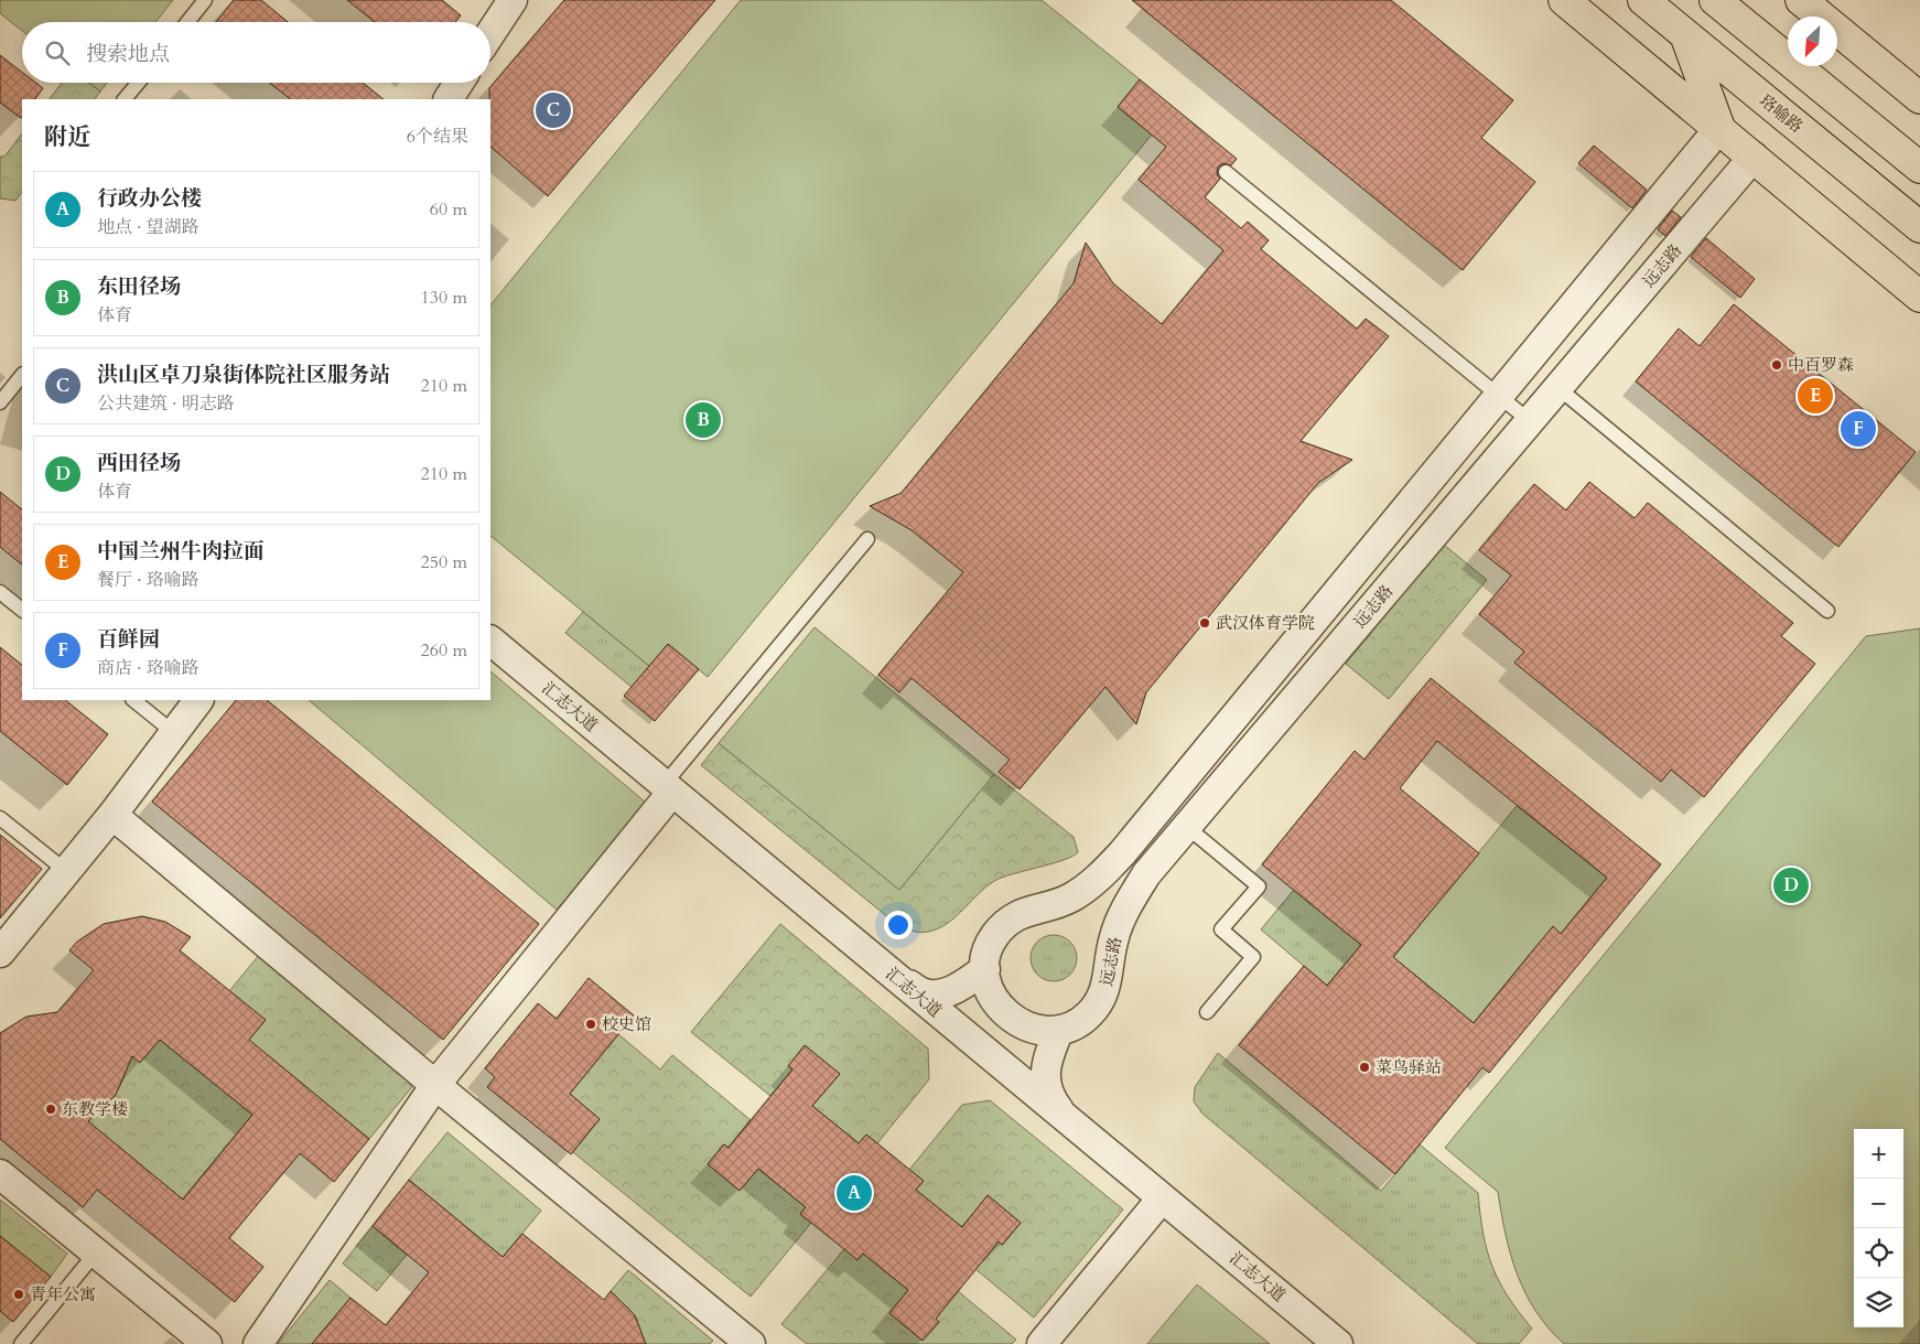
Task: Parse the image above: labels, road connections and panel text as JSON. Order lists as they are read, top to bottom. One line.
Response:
{"streets":{"main road":["珞喻路"],"street":["远志路","汇志大道"]},"places":["中百罗森","武汉体育学院","校史馆","菜鸟驿站","东教学楼","青年公寓"],"north":"bottom left","page":{"search":"搜索地点","pins":["C","E","B","F","D","A"],"heading":["附近","6个结果"],"list":[{"mark":"A","name":"行政办公楼","note":"地点 · 望湖路","value":"60 m"},{"mark":"B","name":"东田径场","note":"体育","value":"130 m"},{"mark":"C","name":"洪山区卓刀泉街体院社区服务站","note":"公共建筑 · 明志路","value":"210 m"},{"mark":"D","name":"西田径场","note":"体育","value":"210 m"},{"mark":"E","name":"中国兰州牛肉拉面","note":"餐厅 · 珞喻路","value":"250 m"},{"mark":"F","name":"百鲜园","note":"商店 · 珞喻路","value":"260 m"}],"map_buttons":["+","−"]}}
